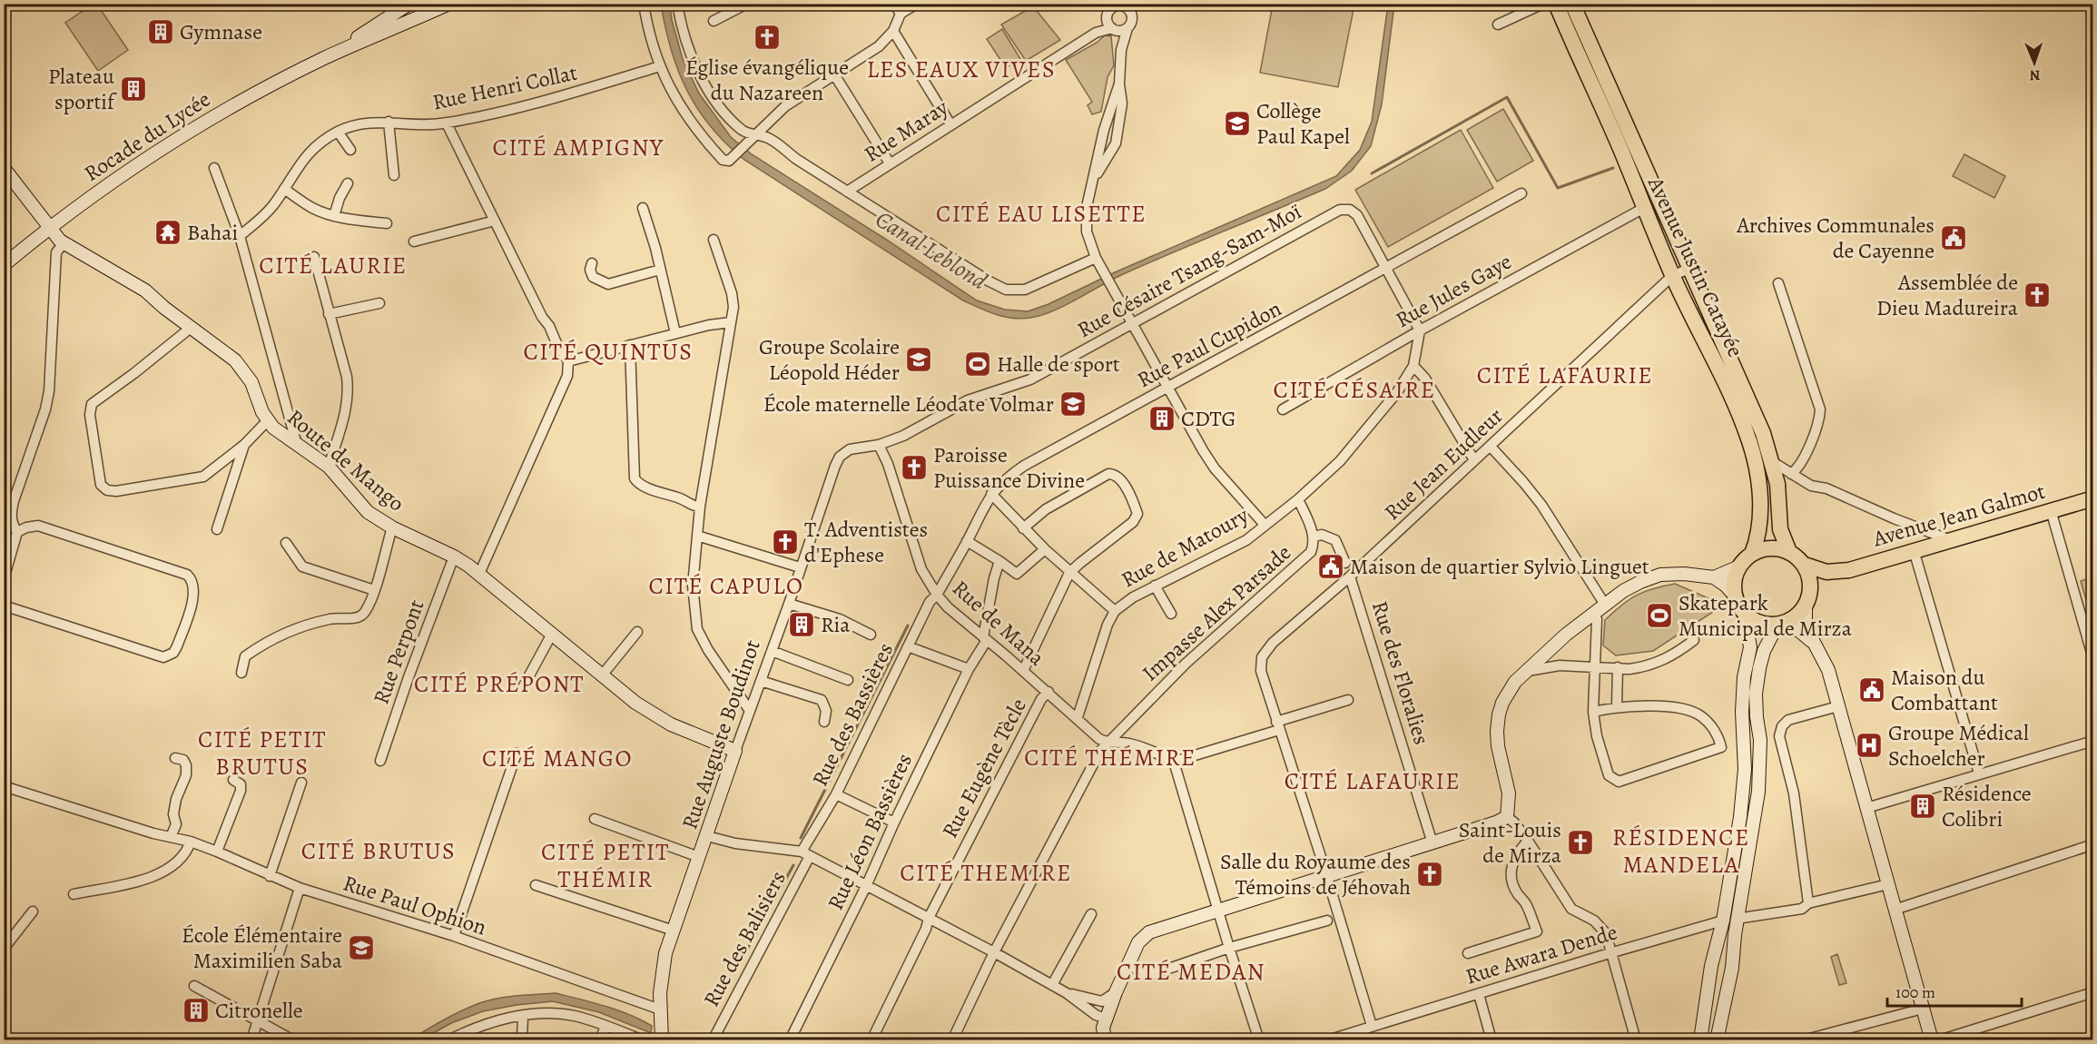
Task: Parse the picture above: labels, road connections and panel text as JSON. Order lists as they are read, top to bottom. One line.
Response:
{"streets":{"main road":["Avenue Justin Catayée","Avenue Jean Galmot"],"street":["Rue Henri Collat","Rue Maray","Rocade du Lycée","Rue Césaire Tsang-Sam-Moï","Rue Jules Gaye","Rue Paul Cupidon","Route de Mango","Rue Jean Eudleur","Rue de Matoury","Impasse Alex Parsade","Rue de Mana","Rue Perpont","Rue des Floralies","Rue des Bassières","Rue Auguste Boudinot","Rue Eugène Tècle","Rue Léon Bassières","Rue Paul Ophion","Rue des Balisiers","Rue Awara Dende"]},"crossings":[["Rocade du Lycée","Route de Mango"],["Avenue Justin Catayée","Rue Jules Gaye"],["Avenue Justin Catayée","Rue Jean Eudleur"],["Avenue Justin Catayée","Avenue Jean Galmot"],["Rue Césaire Tsang-Sam-Moï","Rue Paul Cupidon"],["Rue Césaire Tsang-Sam-Moï","Rue de Mana"],["Rue Césaire Tsang-Sam-Moï","Rue Auguste Boudinot"],["Rue Jules Gaye","Rue de Matoury"],["Rue Paul Cupidon","Rue de Mana"],["Rue Paul Cupidon","Rue des Bassières"],["Route de Mango","Rue Perpont"],["Route de Mango","Rue Auguste Boudinot"],["Rue Jean Eudleur","Rue des Floralies"],["Rue de Matoury","Impasse Alex Parsade"],["Rue de Matoury","Rue de Mana"],["Impasse Alex Parsade","Rue de Mana"],["Rue de Mana","Rue des Bassières"],["Rue de Mana","Rue Eugène Tècle"],["Rue de Mana","Rue Léon Bassières"],["Rue des Bassières","Rue des Balisiers"],["Rue Auguste Boudinot","Rue Paul Ophion"]],"districts":["LES EAUX VIVES","CITÉ AMPIGNY","CITÉ EAU LISETTE","CITÉ LAURIE","CITÉ QUINTUS","CITÉ LAFAURIE","CITÉ CÉSAIRE","CITÉ CAPULO","CITÉ PRÉPONT","CITÉ PETIT BRUTUS","CITÉ THÉMIRE","CITÉ MANGO","CITÉ LAFAURIE","RÉSIDENCE MANDELA","CITÉ BRUTUS","CITÉ PETIT THÉMIR","CITÉ THEMIRE","CITÉ MEDAN"],"water":["Canal Leblond"],"places":{"building":["Gymnase","Plateau sportif","CDTG","Ria","Résidence Colibri","Citronelle"],"church":["Église évangélique du Nazareen","Assemblée de Dieu Madureira","Paroisse Puissance Divine","T. Adventistes d'Ephese","Saint-Louis de Mirza","Salle du Royaume des Témoins de Jéhovah"],"school or university":["Collège Paul Kapel","Groupe Scolaire Léopold Héder","École maternelle Léodate Volmar","École Élémentaire Maximilien Saba"],"temple":["Bahai"],"public building":["Archives Communales de Cayenne","Maison de quartier Sylvio Linguet","Maison du Combattant"],"sports":["Halle de sport","Skatepark Municipal de Mirza"],"hospital":["Groupe Médical Schoelcher"]},"scale_bar":"100 m","north":"bottom"}
